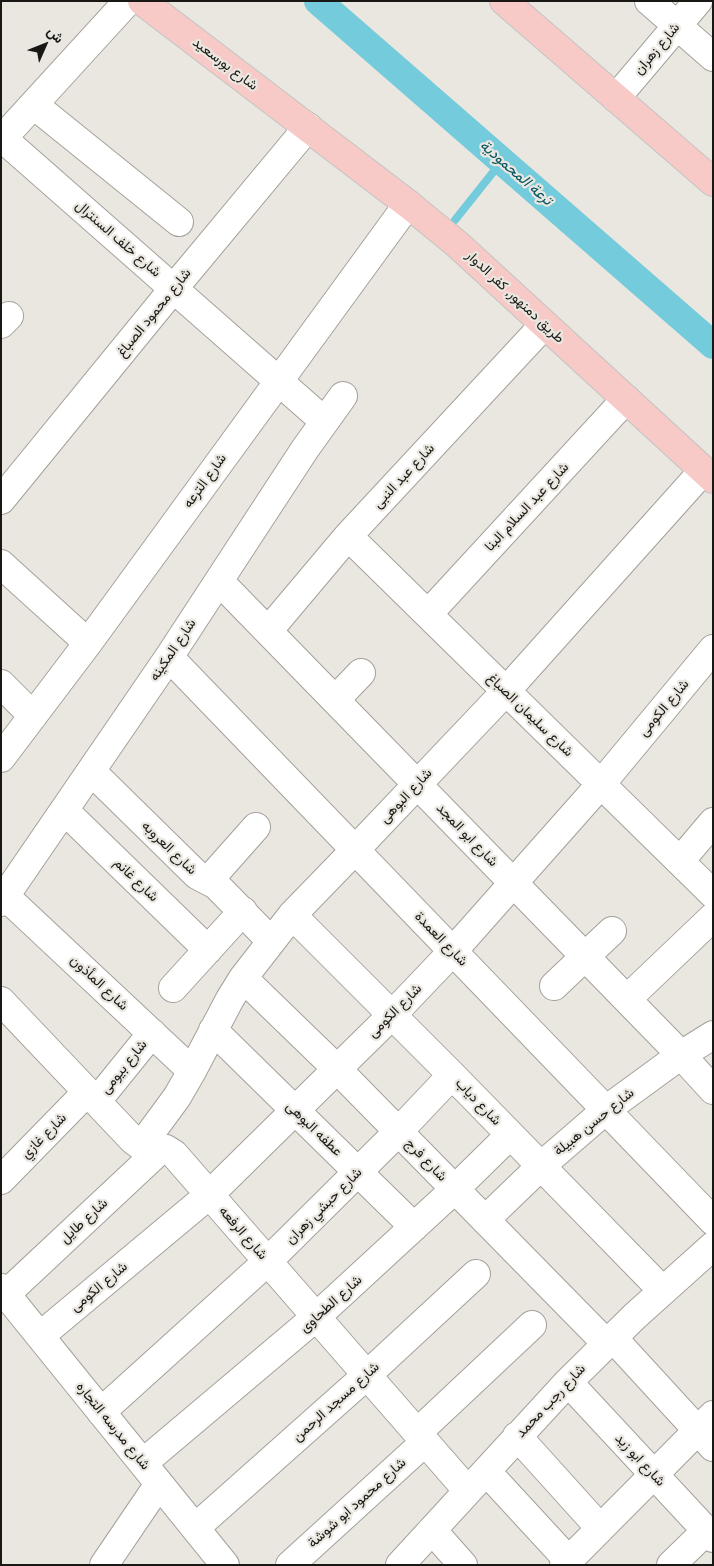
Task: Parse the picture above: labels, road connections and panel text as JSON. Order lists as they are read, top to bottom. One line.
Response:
{"streets":{"main road":["شارع بورسعيد","طريق دمنهور, كفر الدوار"],"street":["شارع زهران","شارع خلف السنترال","شارع محمود الصباغ","شارع عبد النبى","شارع الترعه","شارع عبد السلام البنا","شارع المكينه","شارع الكومى","شارع سليمان الصباغ","شارع البوهى","شارع ابو المجد","شارع العروبه","شارع غانم","شارع العمدة","شارع المأذون","شارع بيومى","شارع دياب","شارع حسن هبيلة","عطفه البوهى","شارع غازي","شارع فرج","شارع حبشي زهران","شارع طايل","شارع الرفعه","شارع الطحاوى","شارع رجب محمد","شارع مسجد الرحمن","شارع مدرسه التجاره","شارع ابو زيد","شارع محمود ابو شوشة"]},"crossings":[["شارع بورسعيد","طريق دمنهور, كفر الدوار"],["شارع بورسعيد","شارع محمود الصباغ"],["شارع خلف السنترال","شارع محمود الصباغ"],["شارع خلف السنترال","شارع الترعه"],["شارع خلف السنترال","شارع المكينه"],["طريق دمنهور, كفر الدوار","شارع محمود الصباغ"],["طريق دمنهور, كفر الدوار","شارع عبد النبى"],["طريق دمنهور, كفر الدوار","شارع الترعه"],["طريق دمنهور, كفر الدوار","شارع عبد السلام البنا"],["طريق دمنهور, كفر الدوار","شارع البوهى"],["شارع عبد النبى","شارع سليمان الصباغ"],["شارع عبد النبى","شارع ابو المجد"],["شارع عبد السلام البنا","شارع سليمان الصباغ"],["شارع المكينه","شارع ابو المجد"],["شارع المكينه","شارع العروبه"],["شارع المكينه","شارع غانم"],["شارع المكينه","شارع العمدة"],["شارع المكينه","شارع المأذون"],["شارع الكومى","شارع سليمان الصباغ"],["شارع الكومى","شارع ابو المجد"],["شارع الكومى","شارع العمدة"],["شارع الكومى","شارع دياب"],["شارع الكومى","عطفه البوهى"],["شارع الكومى","شارع فرج"],["شارع الكومى","شارع الرفعه"],["شارع الكومى","شارع مدرسه التجاره"],["شارع سليمان الصباغ","شارع البوهى"],["شارع البوهى","شارع ابو المجد"],["شارع البوهى","شارع العروبه"],["شارع البوهى","شارع العمدة"],["شارع البوهى","شارع المأذون"],["شارع البوهى","شارع دياب"],["شارع البوهى","عطفه البوهى"],["شارع البوهى","شارع فرج"],["شارع البوهى","شارع طايل"],["شارع البوهى","شارع الرفعه"],["شارع ابو المجد","شارع حسن هبيلة"],["شارع العمدة","شارع حسن هبيلة"],["شارع المأذون","شارع بيومى"],["شارع بيومى","شارع غازي"],["شارع بيومى","شارع الرفعه"],["شارع دياب","شارع حسن هبيلة"],["شارع دياب","شارع حبشي زهران"],["شارع دياب","شارع الطحاوى"],["شارع دياب","شارع رجب محمد"],["شارع حسن هبيلة","شارع فرج"],["عطفه البوهى","شارع حبشي زهران"],["عطفه البوهى","شارع الطحاوى"],["شارع غازي","شارع الرفعه"],["شارع فرج","شارع حبشي زهران"],["شارع فرج","شارع الطحاوى"],["شارع فرج","شارع رجب محمد"],["شارع حبشي زهران","شارع الرفعه"],["شارع حبشي زهران","شارع مدرسه التجاره"],["شارع طايل","شارع الرفعه"],["شارع طايل","شارع مدرسه التجاره"],["شارع الرفعه","شارع الطحاوى"],["شارع الرفعه","شارع رجب محمد"],["شارع الرفعه","شارع مسجد الرحمن"],["شارع الرفعه","شارع محمود ابو شوشة"],["شارع الطحاوى","شارع مدرسه التجاره"],["شارع رجب محمد","شارع ابو زيد"],["شارع مسجد الرحمن","شارع مدرسه التجاره"]],"water":["ترعة المحمودية"],"north":"top right"}
